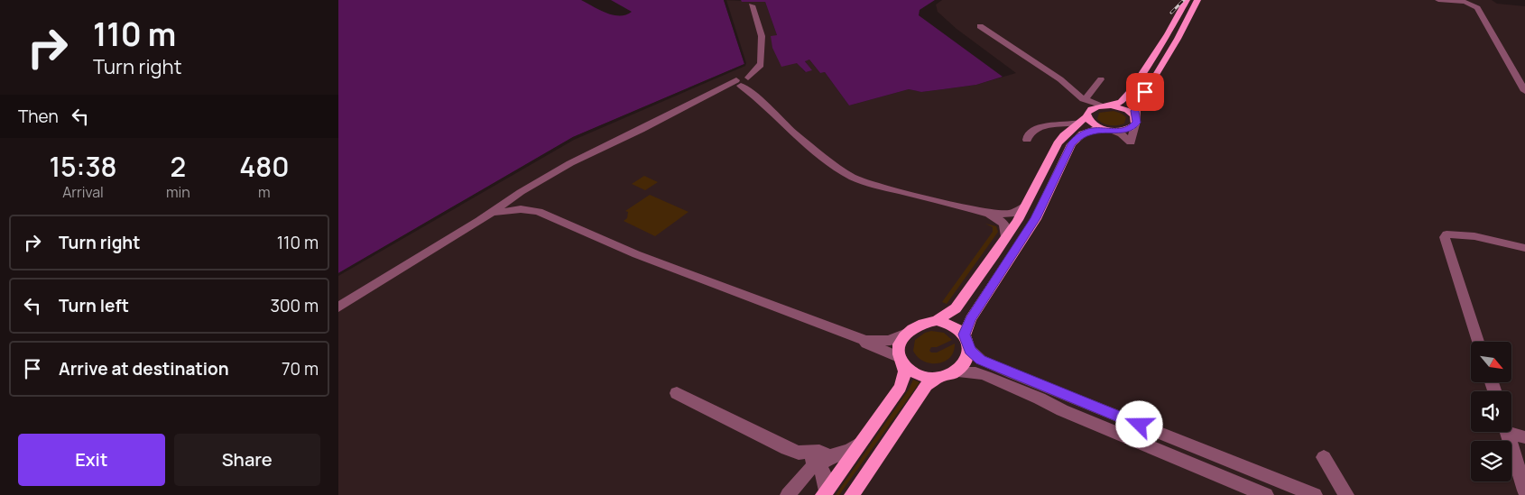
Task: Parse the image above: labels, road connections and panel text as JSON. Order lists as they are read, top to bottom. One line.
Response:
{"north":"bottom right","page":{"turn":["110 m","Turn right"],"then":"Then","eta":["15:38","Arrival","2","min","480","m"],"list":[{"name":"Turn right","value":"110 m"},{"name":"Turn left","value":"300 m"},{"name":"Arrive at destination","value":"70 m"}],"buttons":["Exit","Share"]}}
